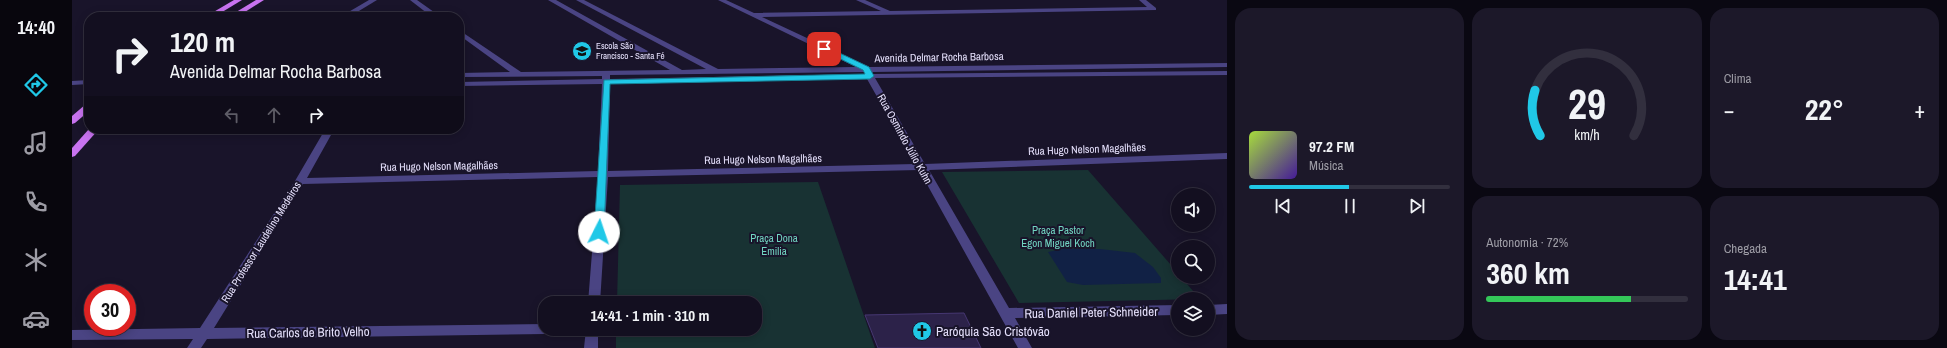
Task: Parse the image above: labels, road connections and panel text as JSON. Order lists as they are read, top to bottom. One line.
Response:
{"streets":{"street":["Avenida Delmar Rocha Barbosa","Rua Osmindo Júlio Kuhn","Rua Hugo Nelson Magalhães","Rua Professor Laudelino Medeiros","Rua Daniel Peter Schneider","Rua Carlos de Brito Velho"]},"crossings":[["Avenida Delmar Rocha Barbosa","Rua Osmindo Júlio Kuhn"],["Rua Osmindo Júlio Kuhn","Rua Hugo Nelson Magalhães"],["Rua Osmindo Júlio Kuhn","Rua Daniel Peter Schneider"],["Rua Hugo Nelson Magalhães","Rua Professor Laudelino Medeiros"],["Rua Professor Laudelino Medeiros","Rua Carlos de Brito Velho"]],"parks":["Praça Pastor Egon Miguel Koch","Praça Dona Emilia"],"places":{"school or university":["Escola São Francisco - Santa Fé"],"church":["Paróquia São Cristóvão"]},"page":{"tabs":"14:40","tile":["Clima",["Autonomia · 72%","360 km"],["Chegada","14:41"]],"turn":["120 m","Avenida Delmar Rocha Barbosa"],"heat":["−","22°","+"],"song":["97.2 FM","Música"],"limit":"30","trip":"14:41 · 1 min · 310 m","gauge":["29","km/h"]}}
